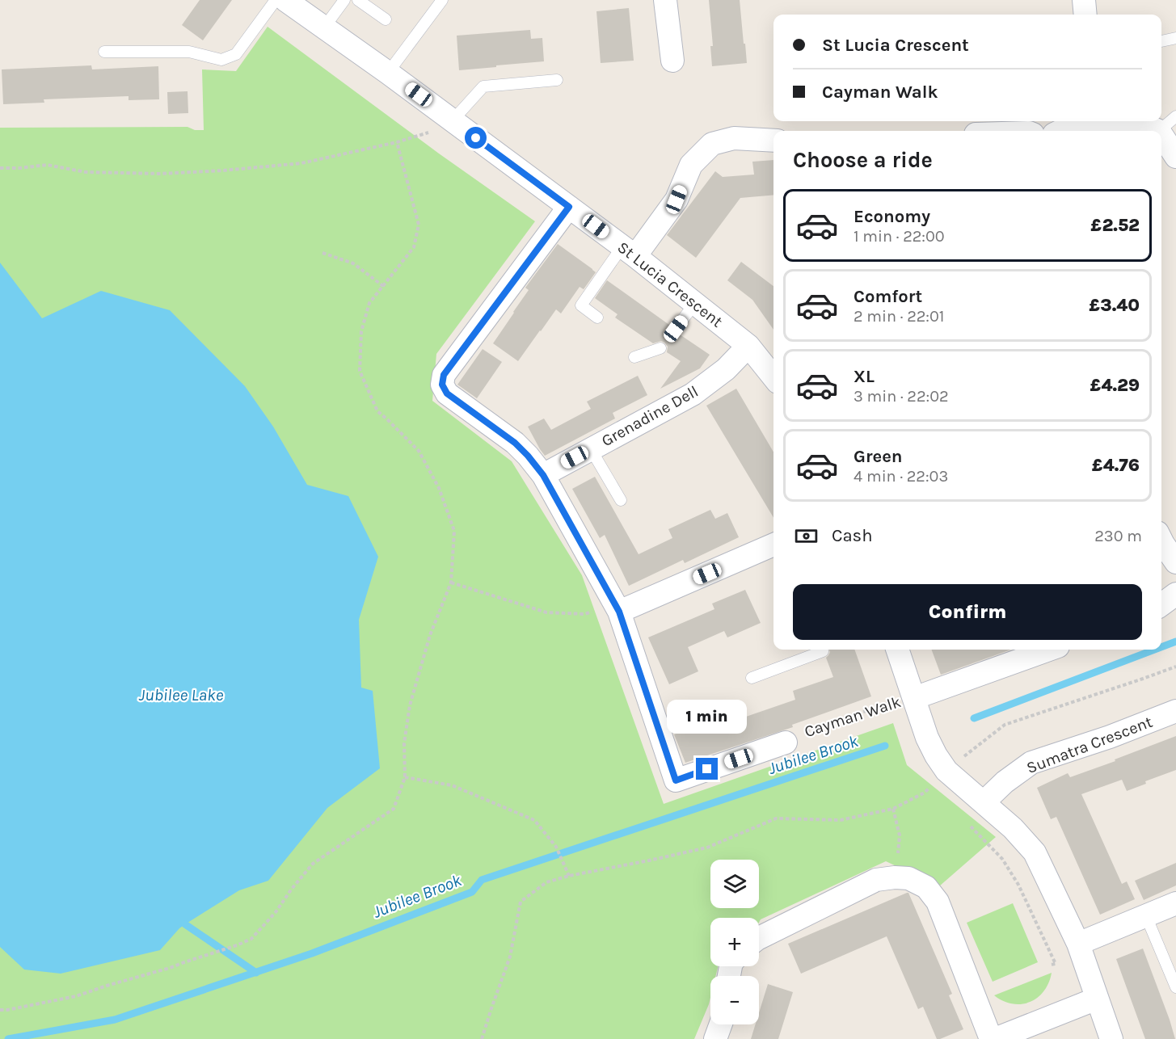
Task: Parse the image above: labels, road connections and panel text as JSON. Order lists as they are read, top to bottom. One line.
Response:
{"streets":{"street":["St Lucia Crescent","Grenadine Dell","Cayman Walk","Sumatra Crescent"]},"crossings":[["St Lucia Crescent","Grenadine Dell"],["St Lucia Crescent","Cayman Walk"],["Grenadine Dell","Cayman Walk"]],"water":["Jubilee Lake","Jubilee Brook"],"page":{"banner":["St Lucia Crescent","Cayman Walk"],"heading":"Choose a ride","list":[{"name":"Economy","note":"1 min · 22:00","value":"£2.52"},{"name":"Comfort","note":"2 min · 22:01","value":"£3.40"},{"name":"XL","note":"3 min · 22:02","value":"£4.29"},{"name":"Green","note":"4 min · 22:03","value":"£4.76"}],"pay":["Cash","230 m"],"buttons":"Confirm","bubble":"1 min","map_buttons":["+","−"]}}
